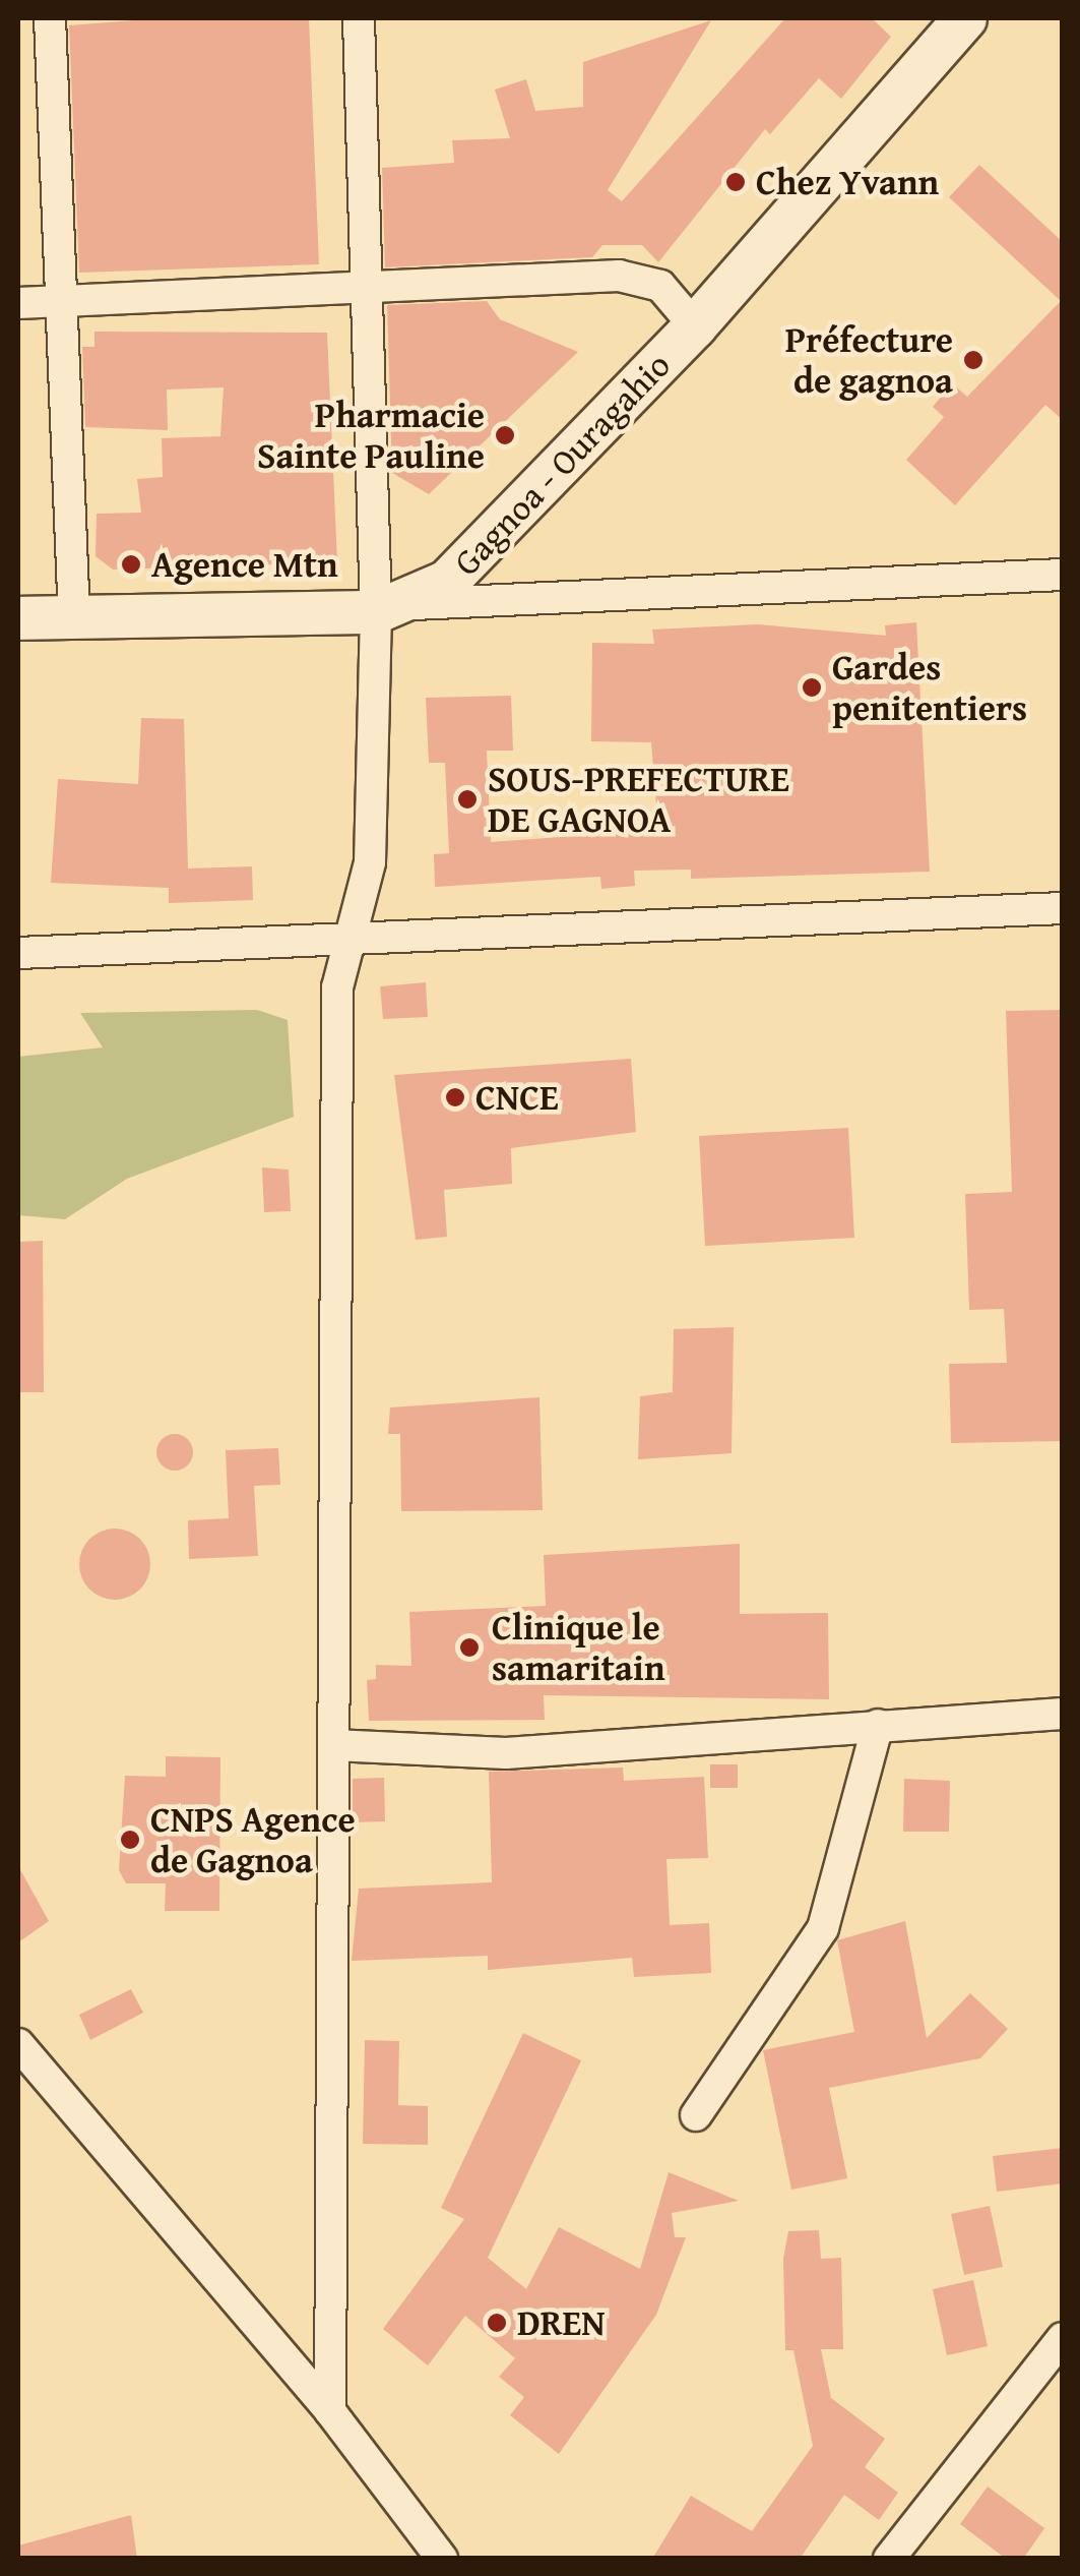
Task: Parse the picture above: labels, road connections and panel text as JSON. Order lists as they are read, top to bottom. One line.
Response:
{"streets":{"main road":["Gagnoa - Ouragahio"]},"places":["Chez Yvann","Préfecture de gagnoa","Pharmacie Sainte Pauline","Agence Mtn","Gardes penitentiers","SOUS-PREFECTURE DE GAGNOA","CNCE","Clinique le samaritain","CNPS Agence de Gagnoa","DREN"]}
